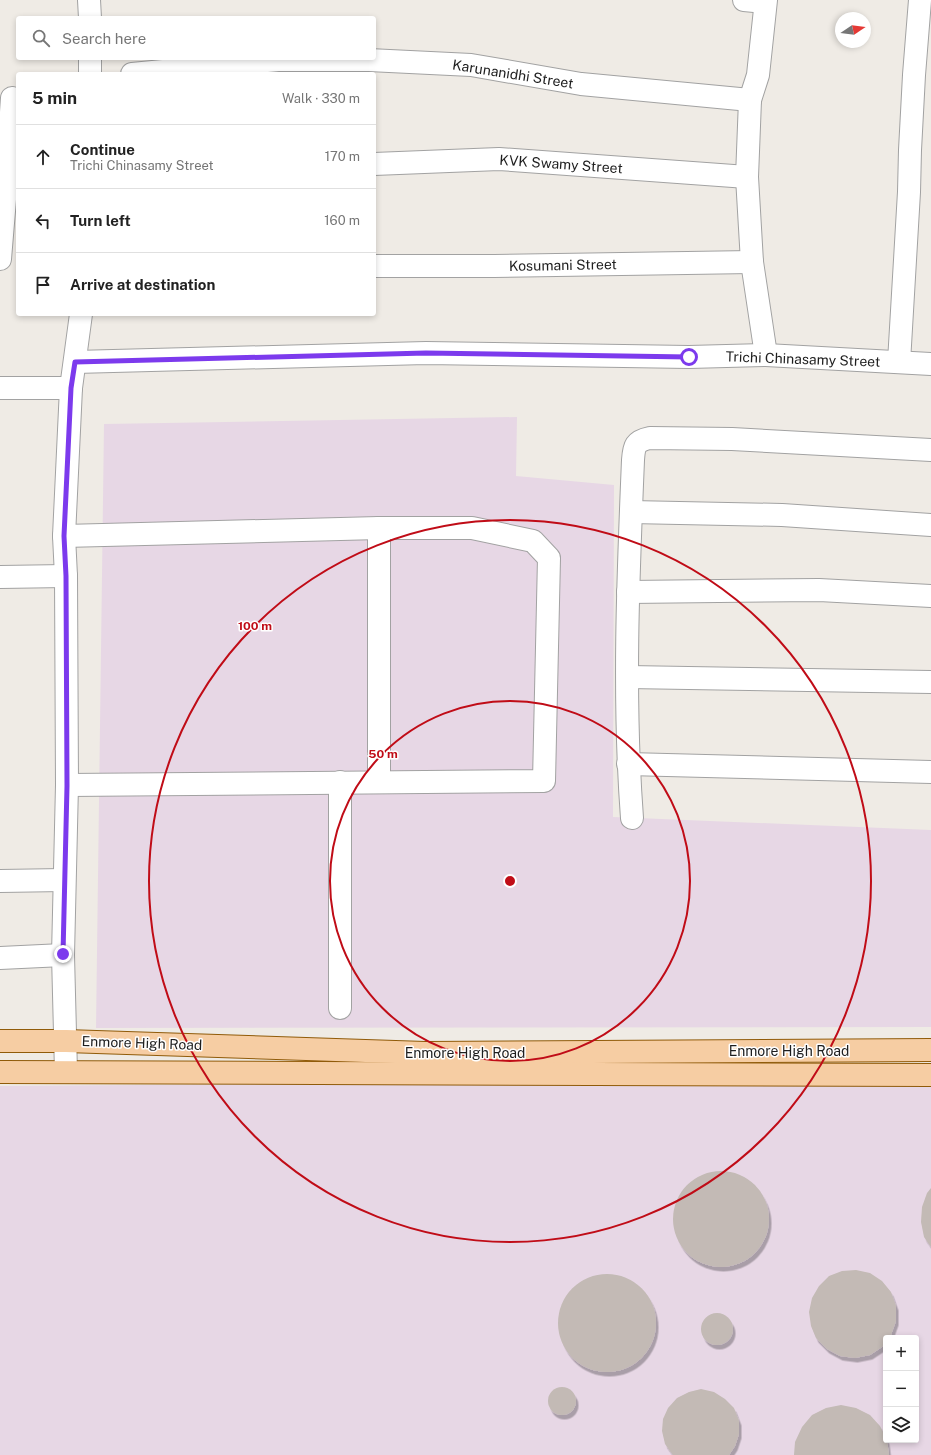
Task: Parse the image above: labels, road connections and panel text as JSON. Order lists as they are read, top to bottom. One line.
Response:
{"streets":{"main road":["Enmore High Road"],"street":["Karunanidhi Street","KVK Swamy Street","Kosumani Street","Trichi Chinasamy Street"]},"north":"right","page":{"search":"Search here","heading":["5 min","Walk · 330 m"],"list":[["Continue","Trichi Chinasamy Street","170 m"],["Turn left","160 m"],"Arrive at destination"],"map_buttons":["+","−"]},"rings":["100 m","50 m"]}
